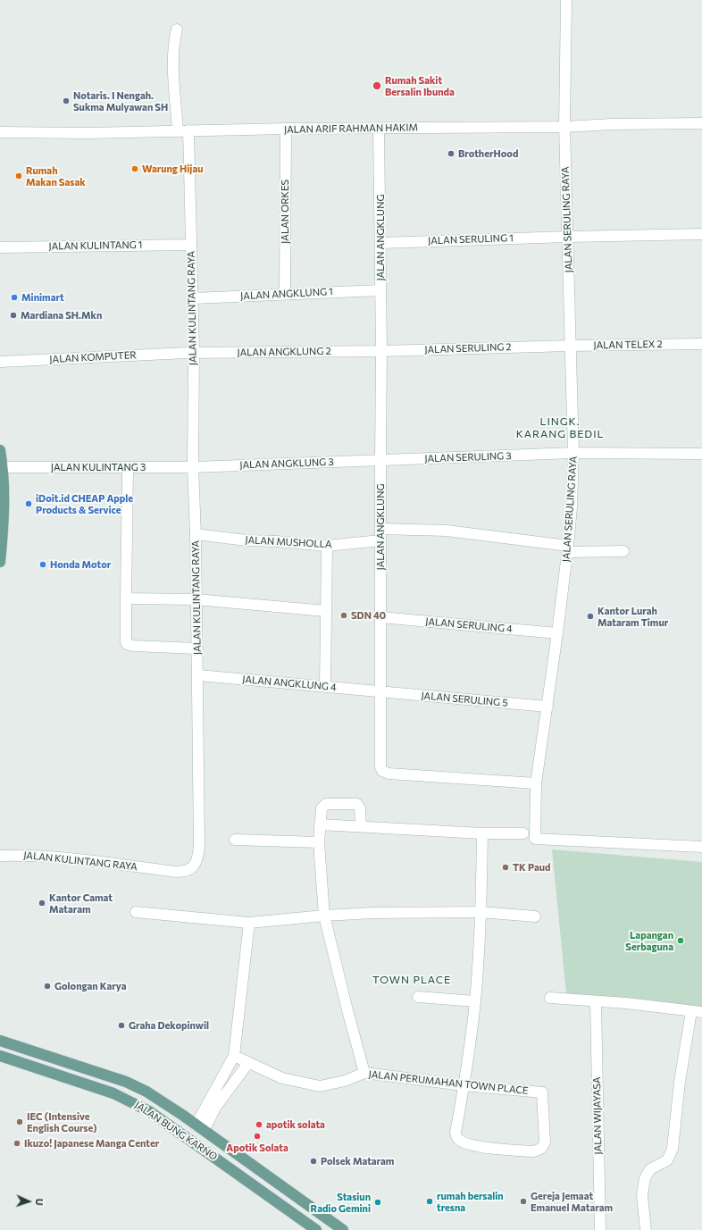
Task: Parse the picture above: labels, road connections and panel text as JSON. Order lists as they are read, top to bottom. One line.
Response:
{"streets":{"main road":["JALAN BUNG KARNO"],"street":["JALAN ARIF RAHMAN HAKIM","JALAN ORKES","JALAN SERULING RAYA","JALAN ANGKLUNG","JALAN SERULING 1","JALAN KULINTANG 1","JALAN ANGKLUNG 1","JALAN KULINTANG RAYA","JALAN TELEX 2","JALAN SERULING 2","JALAN ANGKLUNG 2","JALAN KOMPUTER","JALAN SERULING 3","JALAN ANGKLUNG 3","JALAN KULINTANG 3","JALAN MUSHOLLA","JALAN SERULING 4","JALAN ANGKLUNG 4","JALAN SERULING 5","JALAN PERUMAHAN TOWN PLACE","JALAN WIJAYASA"]},"crossings":[["JALAN ARIF RAHMAN HAKIM","JALAN ORKES"],["JALAN ARIF RAHMAN HAKIM","JALAN SERULING RAYA"],["JALAN ARIF RAHMAN HAKIM","JALAN ANGKLUNG"],["JALAN ARIF RAHMAN HAKIM","JALAN KULINTANG RAYA"],["JALAN ORKES","JALAN ANGKLUNG 1"],["JALAN SERULING RAYA","JALAN ANGKLUNG"],["JALAN SERULING RAYA","JALAN SERULING 1"],["JALAN SERULING RAYA","JALAN TELEX 2"],["JALAN SERULING RAYA","JALAN SERULING 3"],["JALAN SERULING RAYA","JALAN SERULING 4"],["JALAN SERULING RAYA","JALAN SERULING 5"],["JALAN ANGKLUNG","JALAN SERULING 1"],["JALAN ANGKLUNG","JALAN ANGKLUNG 1"],["JALAN ANGKLUNG","JALAN SERULING 2"],["JALAN ANGKLUNG","JALAN ANGKLUNG 2"],["JALAN ANGKLUNG","JALAN SERULING 3"],["JALAN ANGKLUNG","JALAN ANGKLUNG 3"],["JALAN ANGKLUNG","JALAN MUSHOLLA"],["JALAN ANGKLUNG","JALAN SERULING 4"],["JALAN ANGKLUNG","JALAN ANGKLUNG 4"],["JALAN ANGKLUNG","JALAN SERULING 5"],["JALAN KULINTANG 1","JALAN KULINTANG RAYA"],["JALAN ANGKLUNG 1","JALAN KULINTANG RAYA"],["JALAN KULINTANG RAYA","JALAN ANGKLUNG 2"],["JALAN KULINTANG RAYA","JALAN KOMPUTER"],["JALAN KULINTANG RAYA","JALAN ANGKLUNG 3"],["JALAN KULINTANG RAYA","JALAN KULINTANG 3"],["JALAN KULINTANG RAYA","JALAN MUSHOLLA"],["JALAN KULINTANG RAYA","JALAN ANGKLUNG 4"],["JALAN TELEX 2","JALAN SERULING 2"],["JALAN SERULING 2","JALAN ANGKLUNG 2"],["JALAN ANGKLUNG 2","JALAN KOMPUTER"],["JALAN SERULING 3","JALAN ANGKLUNG 3"],["JALAN ANGKLUNG 3","JALAN KULINTANG 3"],["JALAN ANGKLUNG 4","JALAN SERULING 5"]],"districts":["LINGK. KARANG BEDIL","TOWN PLACE"],"places":["Rumah Sakit Bersalin Ibunda","Notaris. I Nengah. Sukma Mulyawan SH","BrotherHood","Warung Hijau","Rumah Makan Sasak","Minimart","Mardiana SH.Mkn","iDoit.id CHEAP Apple Products & Service","Honda Motor","SDN 40","Kantor Lurah Mataram Timur","TK Paud","Kantor Camat Mataram","Lapangan Serbaguna","Golongan Karya","Graha Dekopinwil","IEC (Intensive English Course)","apotik solata","Apotik Solata","Ikuzo! Japanese Manga Center","Polsek Mataram","rumah bersalin tresna","Gereja Jemaat Emanuel Mataram","Stasiun Radio Gemini"],"north":"right"}
